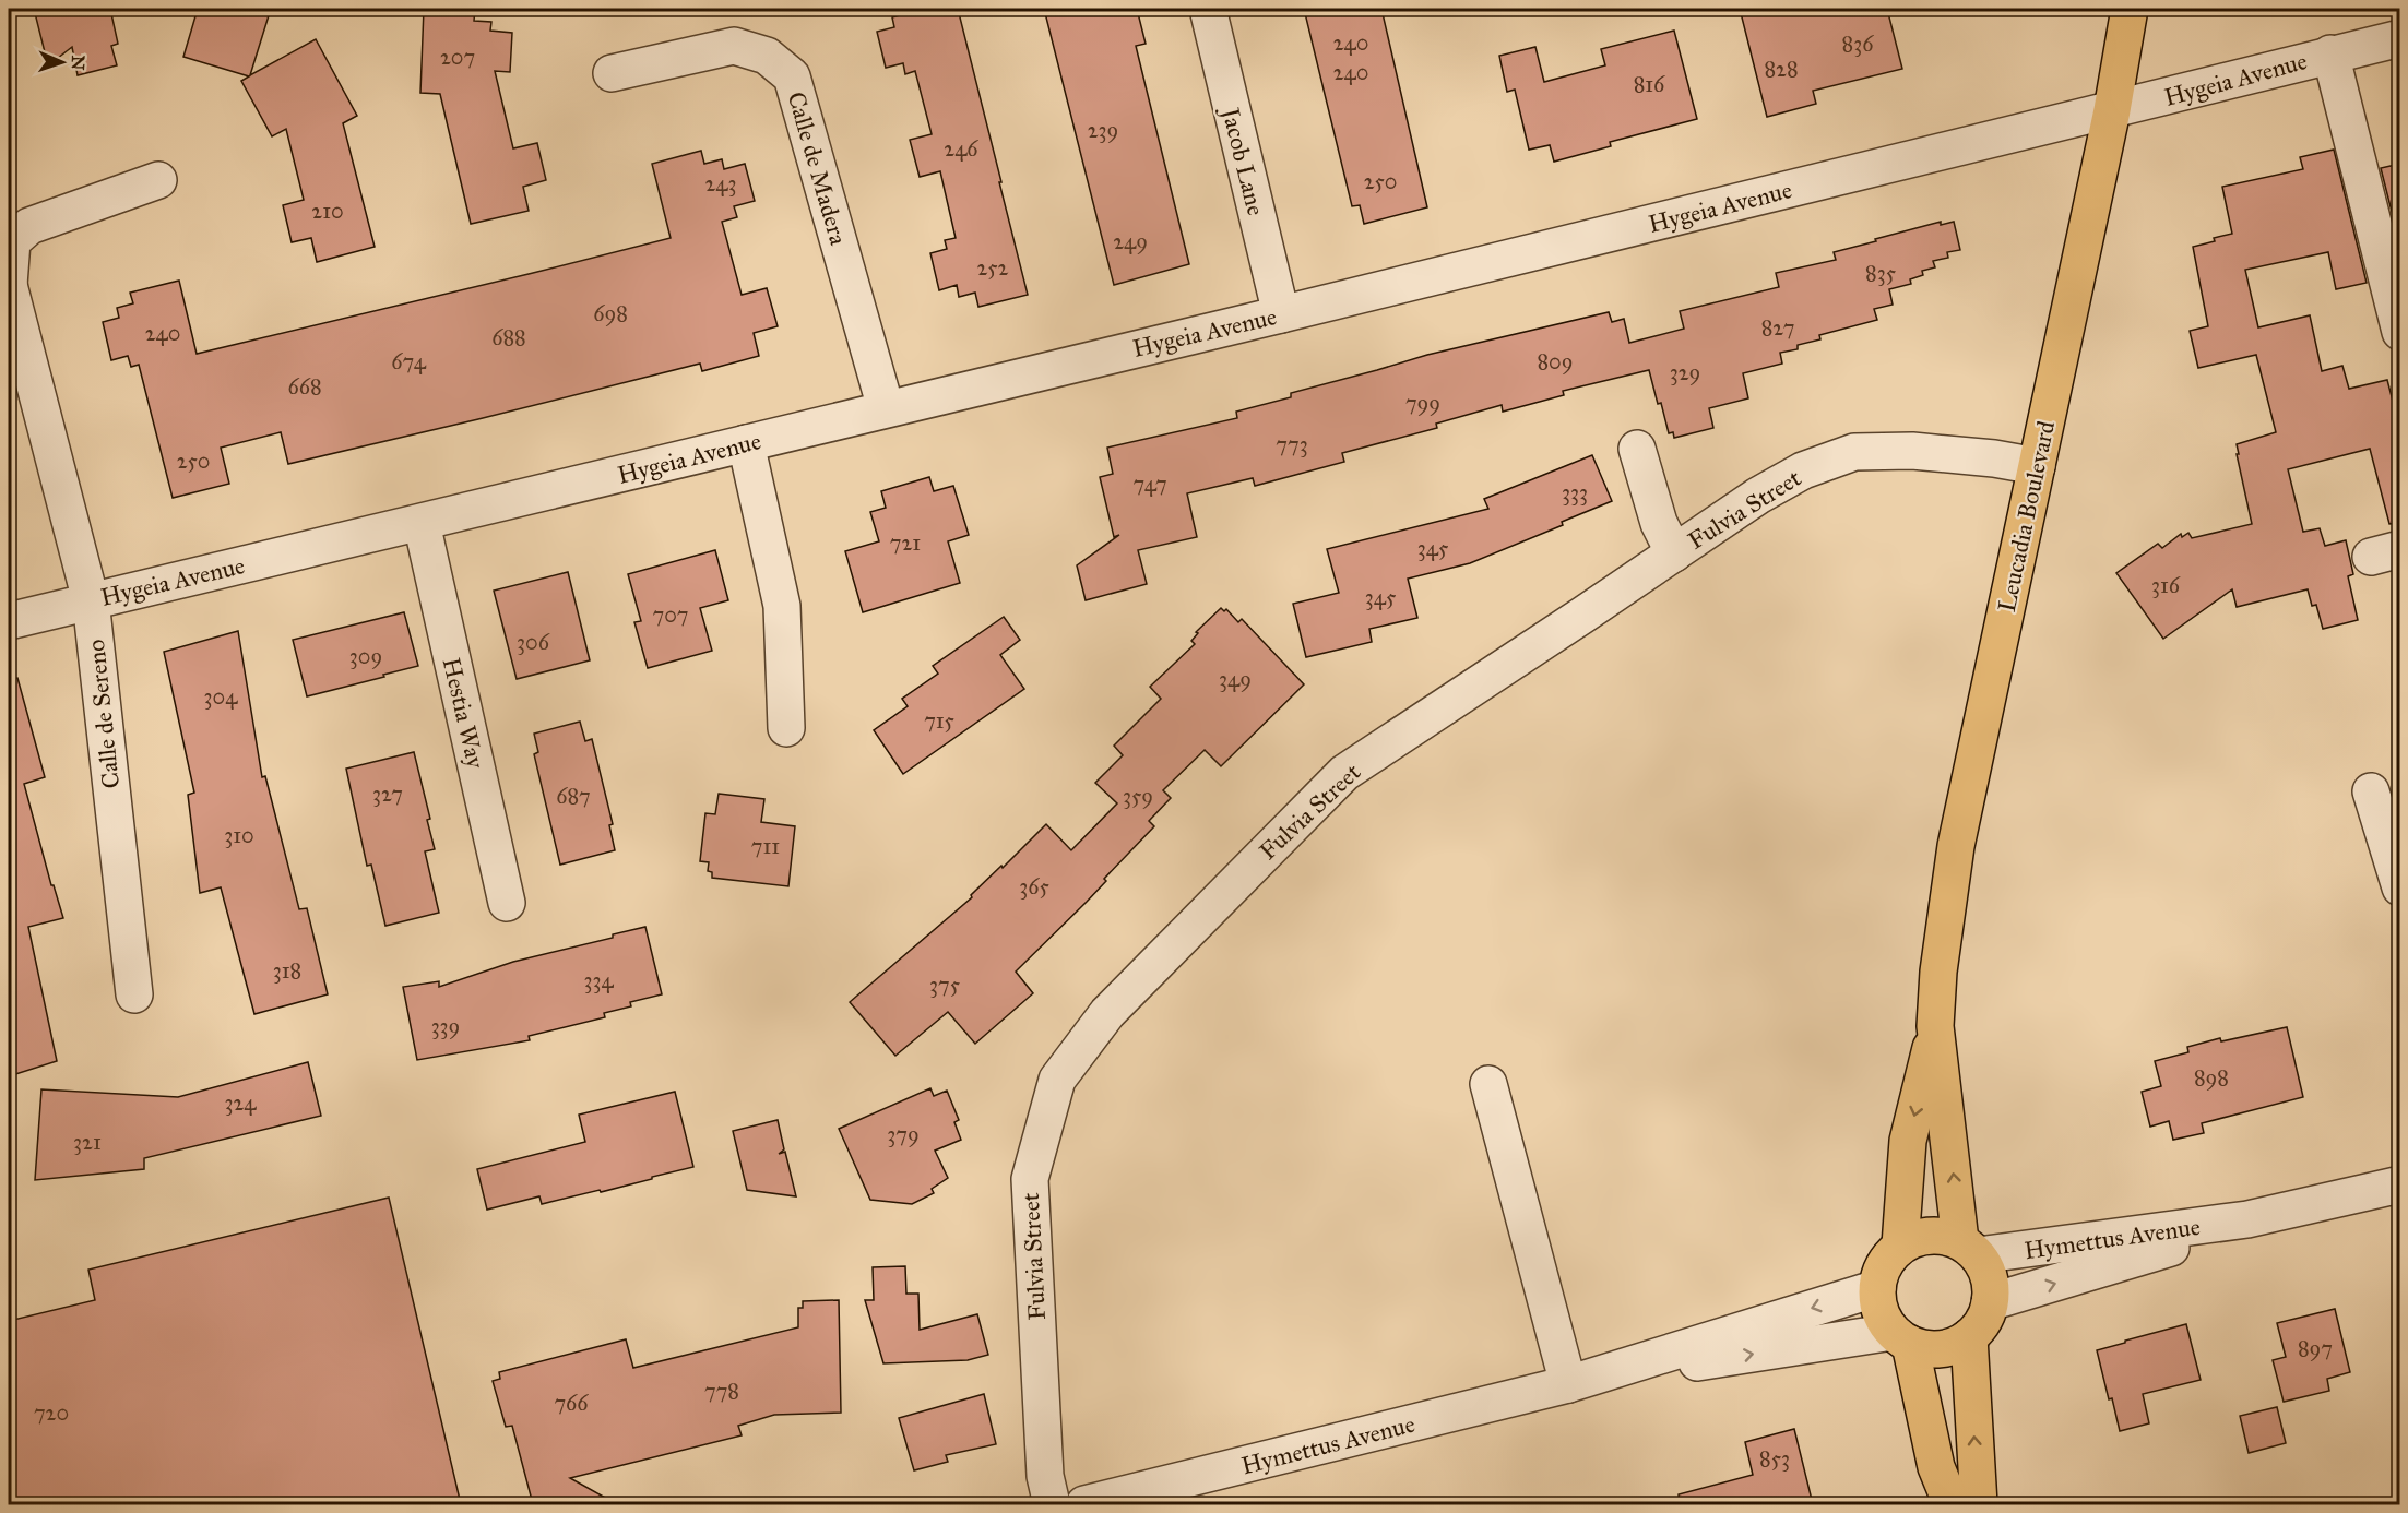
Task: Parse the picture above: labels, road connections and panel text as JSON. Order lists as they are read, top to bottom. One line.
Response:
{"streets":{"main road":["Leucadia Boulevard"],"street":["Hygeia Avenue","Jacob Lane","Calle de Madera","Fulvia Street","Hestia Way","Calle de Sereno","Hymettus Avenue"]},"crossings":[["Hygeia Avenue","Jacob Lane"],["Hygeia Avenue","Calle de Madera"],["Hygeia Avenue","Leucadia Boulevard"],["Hygeia Avenue","Hestia Way"],["Hygeia Avenue","Calle de Sereno"],["Fulvia Street","Leucadia Boulevard"],["Leucadia Boulevard","Hymettus Avenue"]],"house_numbers":["240","836","207","828","240","816","239","246","250","243","210","249","252","835","698","827","240","688","674","809","329","668","799","773","250","747","333","721","345","316","345","707","306","309","349","304","715","327","687","359","310","711","365","318","334","375","339","898","324","379","321","897","778","766","720","853"],"north":"right"}
